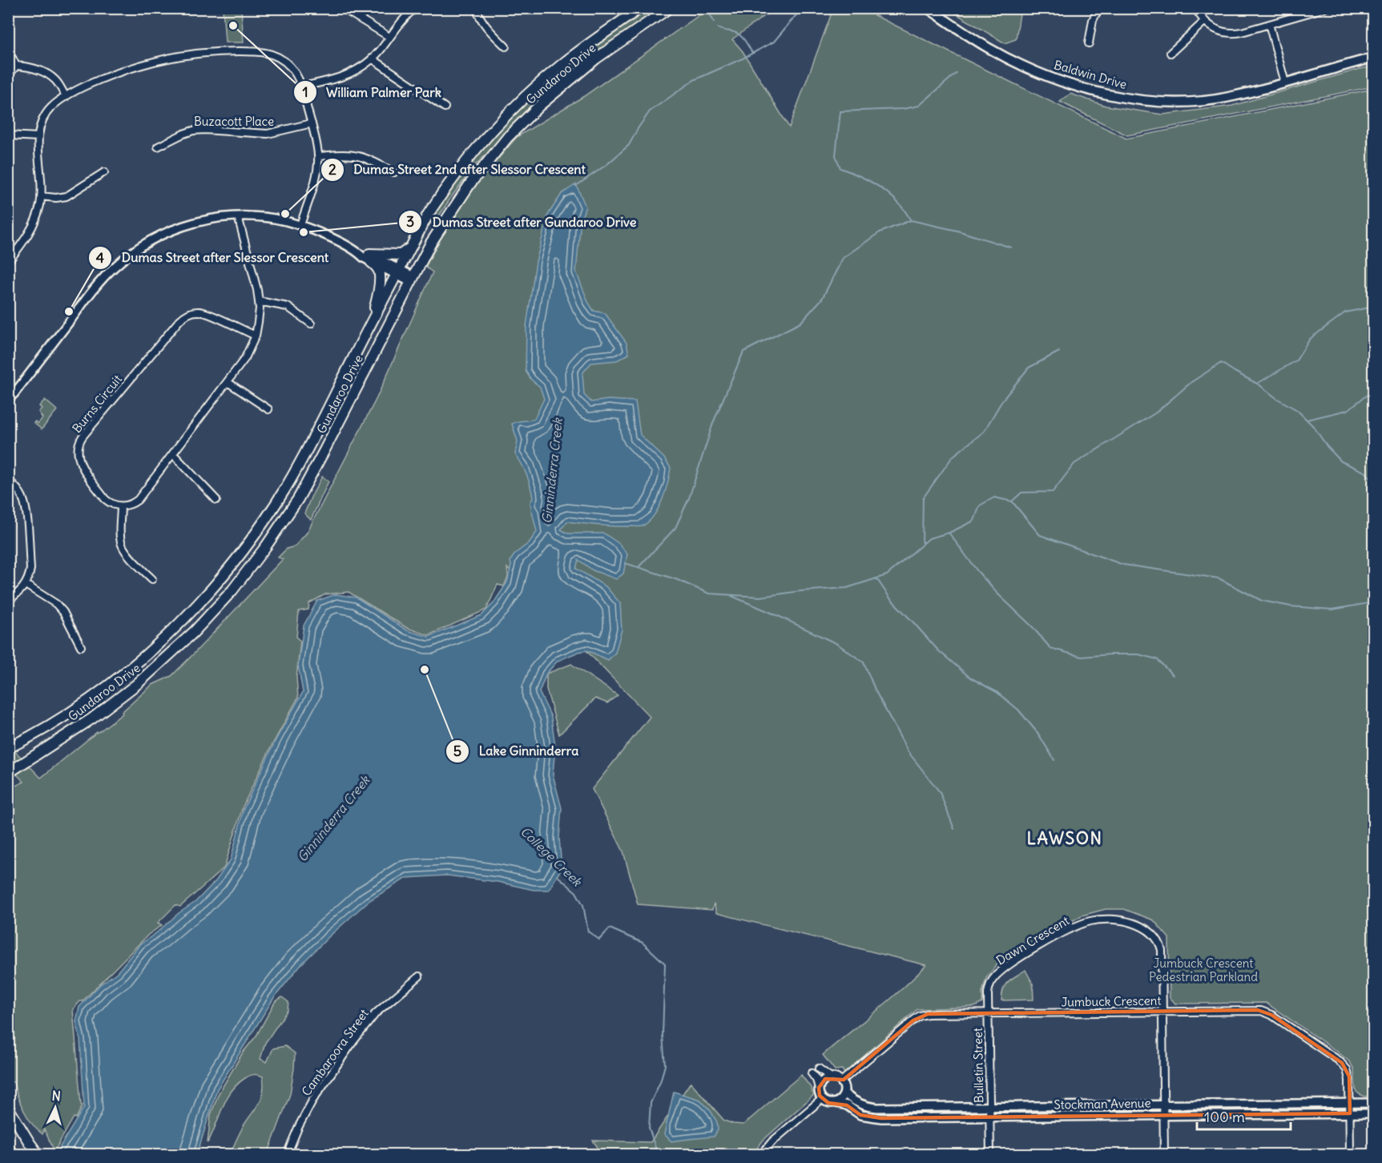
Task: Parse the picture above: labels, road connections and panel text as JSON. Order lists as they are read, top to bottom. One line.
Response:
{"streets":{"main road":["Gundaroo Drive","Baldwin Drive"],"street":["Buzacott Place","Burns Circuit","Dawn Crescent","Jumbuck Crescent","Cambaroora Street","Bulletin Street","Stockman Avenue"]},"crossings":[["Dawn Crescent","Jumbuck Crescent"],["Dawn Crescent","Bulletin Street"],["Dawn Crescent","Stockman Avenue"],["Jumbuck Crescent","Bulletin Street"],["Jumbuck Crescent","Stockman Avenue"],["Bulletin Street","Stockman Avenue"]],"districts":["LAWSON"],"water":["Ginninderra Creek","College Creek"],"parks":["Jumbuck Crescent Pedestrian Parkland"],"places":["William Palmer Park","Dumas Street 2nd after Slessor Crescent","Dumas Street after Gundaroo Drive","Dumas Street after Slessor Crescent","Lake Ginninderra"],"scale_bar":"100 m","north":"top"}
